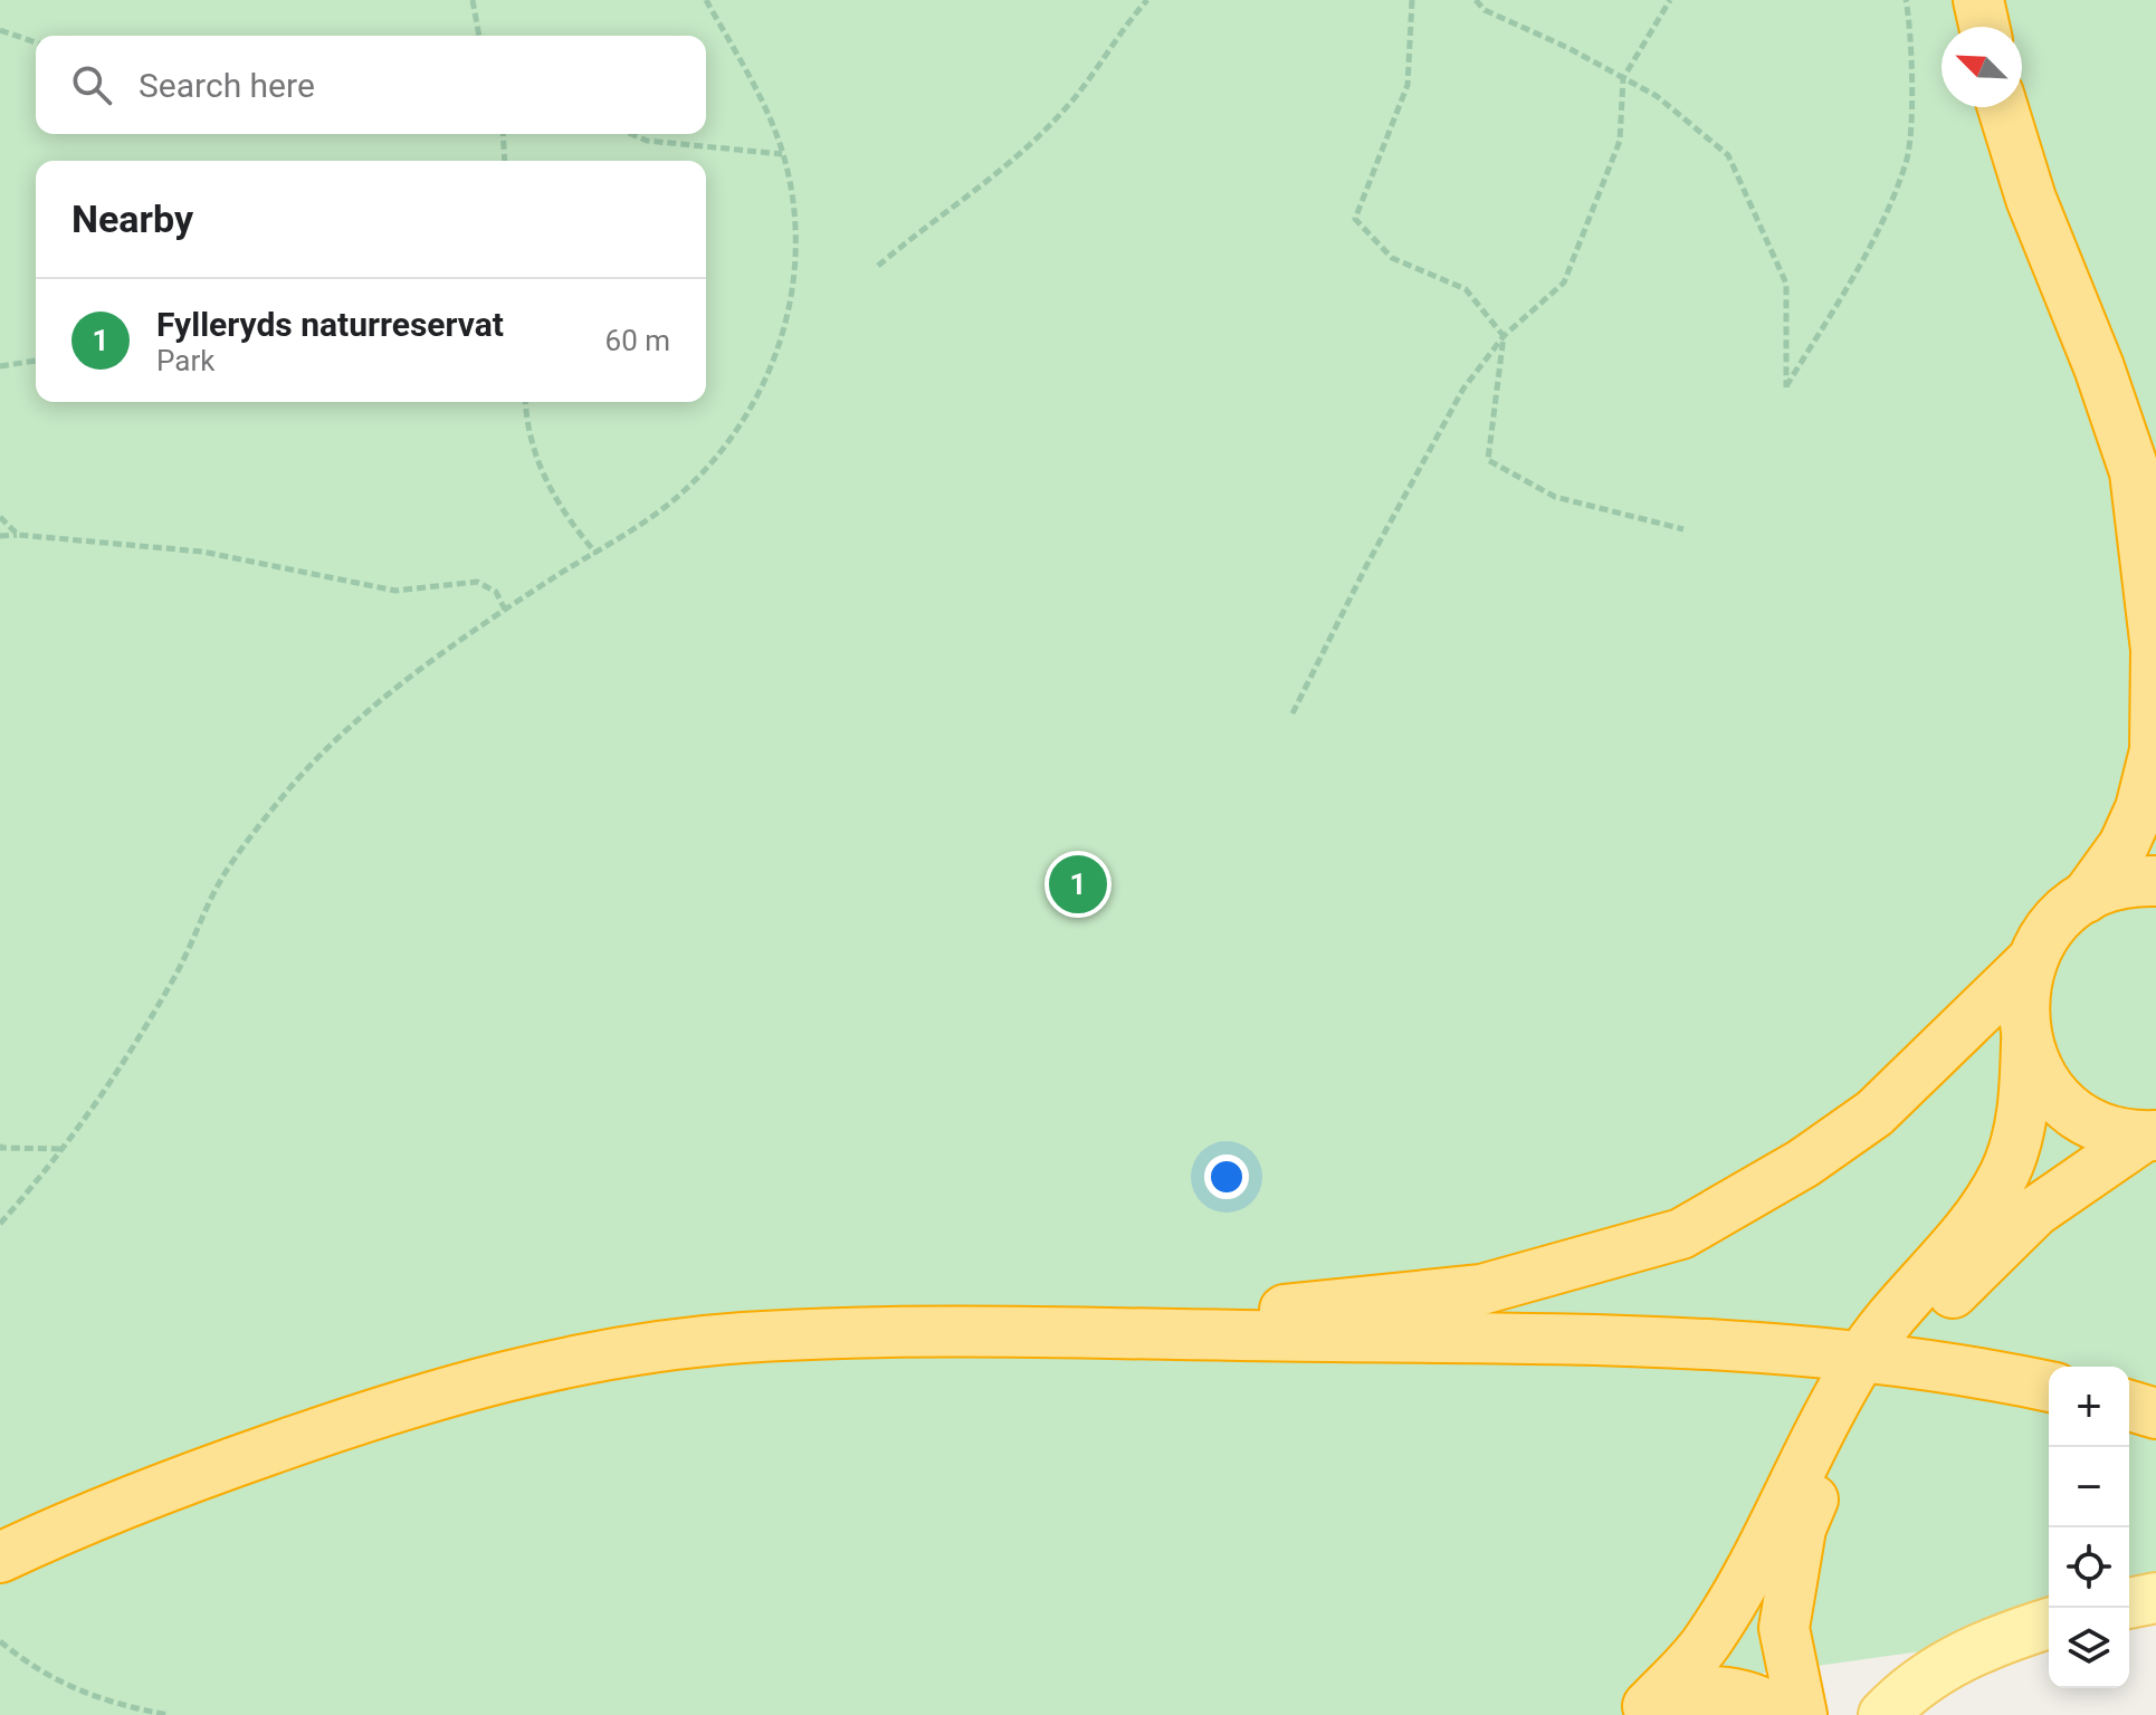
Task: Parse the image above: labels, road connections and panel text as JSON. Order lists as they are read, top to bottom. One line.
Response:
{"north":"top left","page":{"search":"Search here","heading":"Nearby","list":[{"mark":"1","name":"Fylleryds naturreservat","note":"Park","value":"60 m"}],"pins":"1","map_buttons":["+","−"]}}
